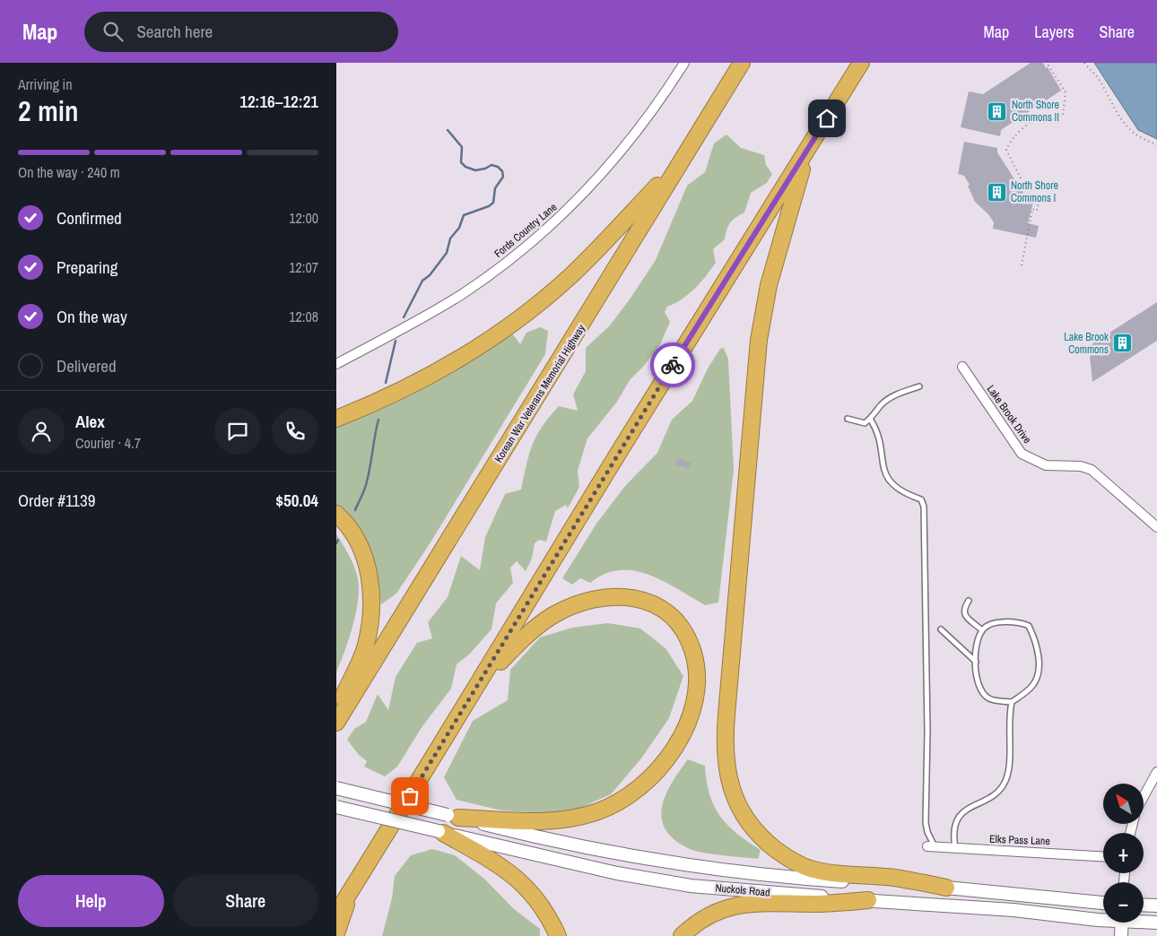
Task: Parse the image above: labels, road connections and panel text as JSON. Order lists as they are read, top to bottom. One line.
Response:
{"streets":{"highway":["Korean War Veterans Memorial Highway"],"main road":["Nuckols Road"],"street":["Fords Country Lane","Lake Brook Drive","Elks Pass Lane"]},"places":{"building":["North Shore Commons II","North Shore Commons I","Lake Brook Commons"]},"north":"top left","page":{"header":"Map","search":"Search here","nav":["Map","Layers","Share"],"heading":["2 min","Arriving in","12:16–12:21"],"panel":["Alex","Courier · 4.7","Order #1139","$50.04"],"bar":"On the way · 240 m","list":[["Confirmed","12:00"],["Preparing","12:07"],["On the way","12:08"],"Delivered"],"map_buttons":["+","−"],"buttons":["Help","Share"]}}
